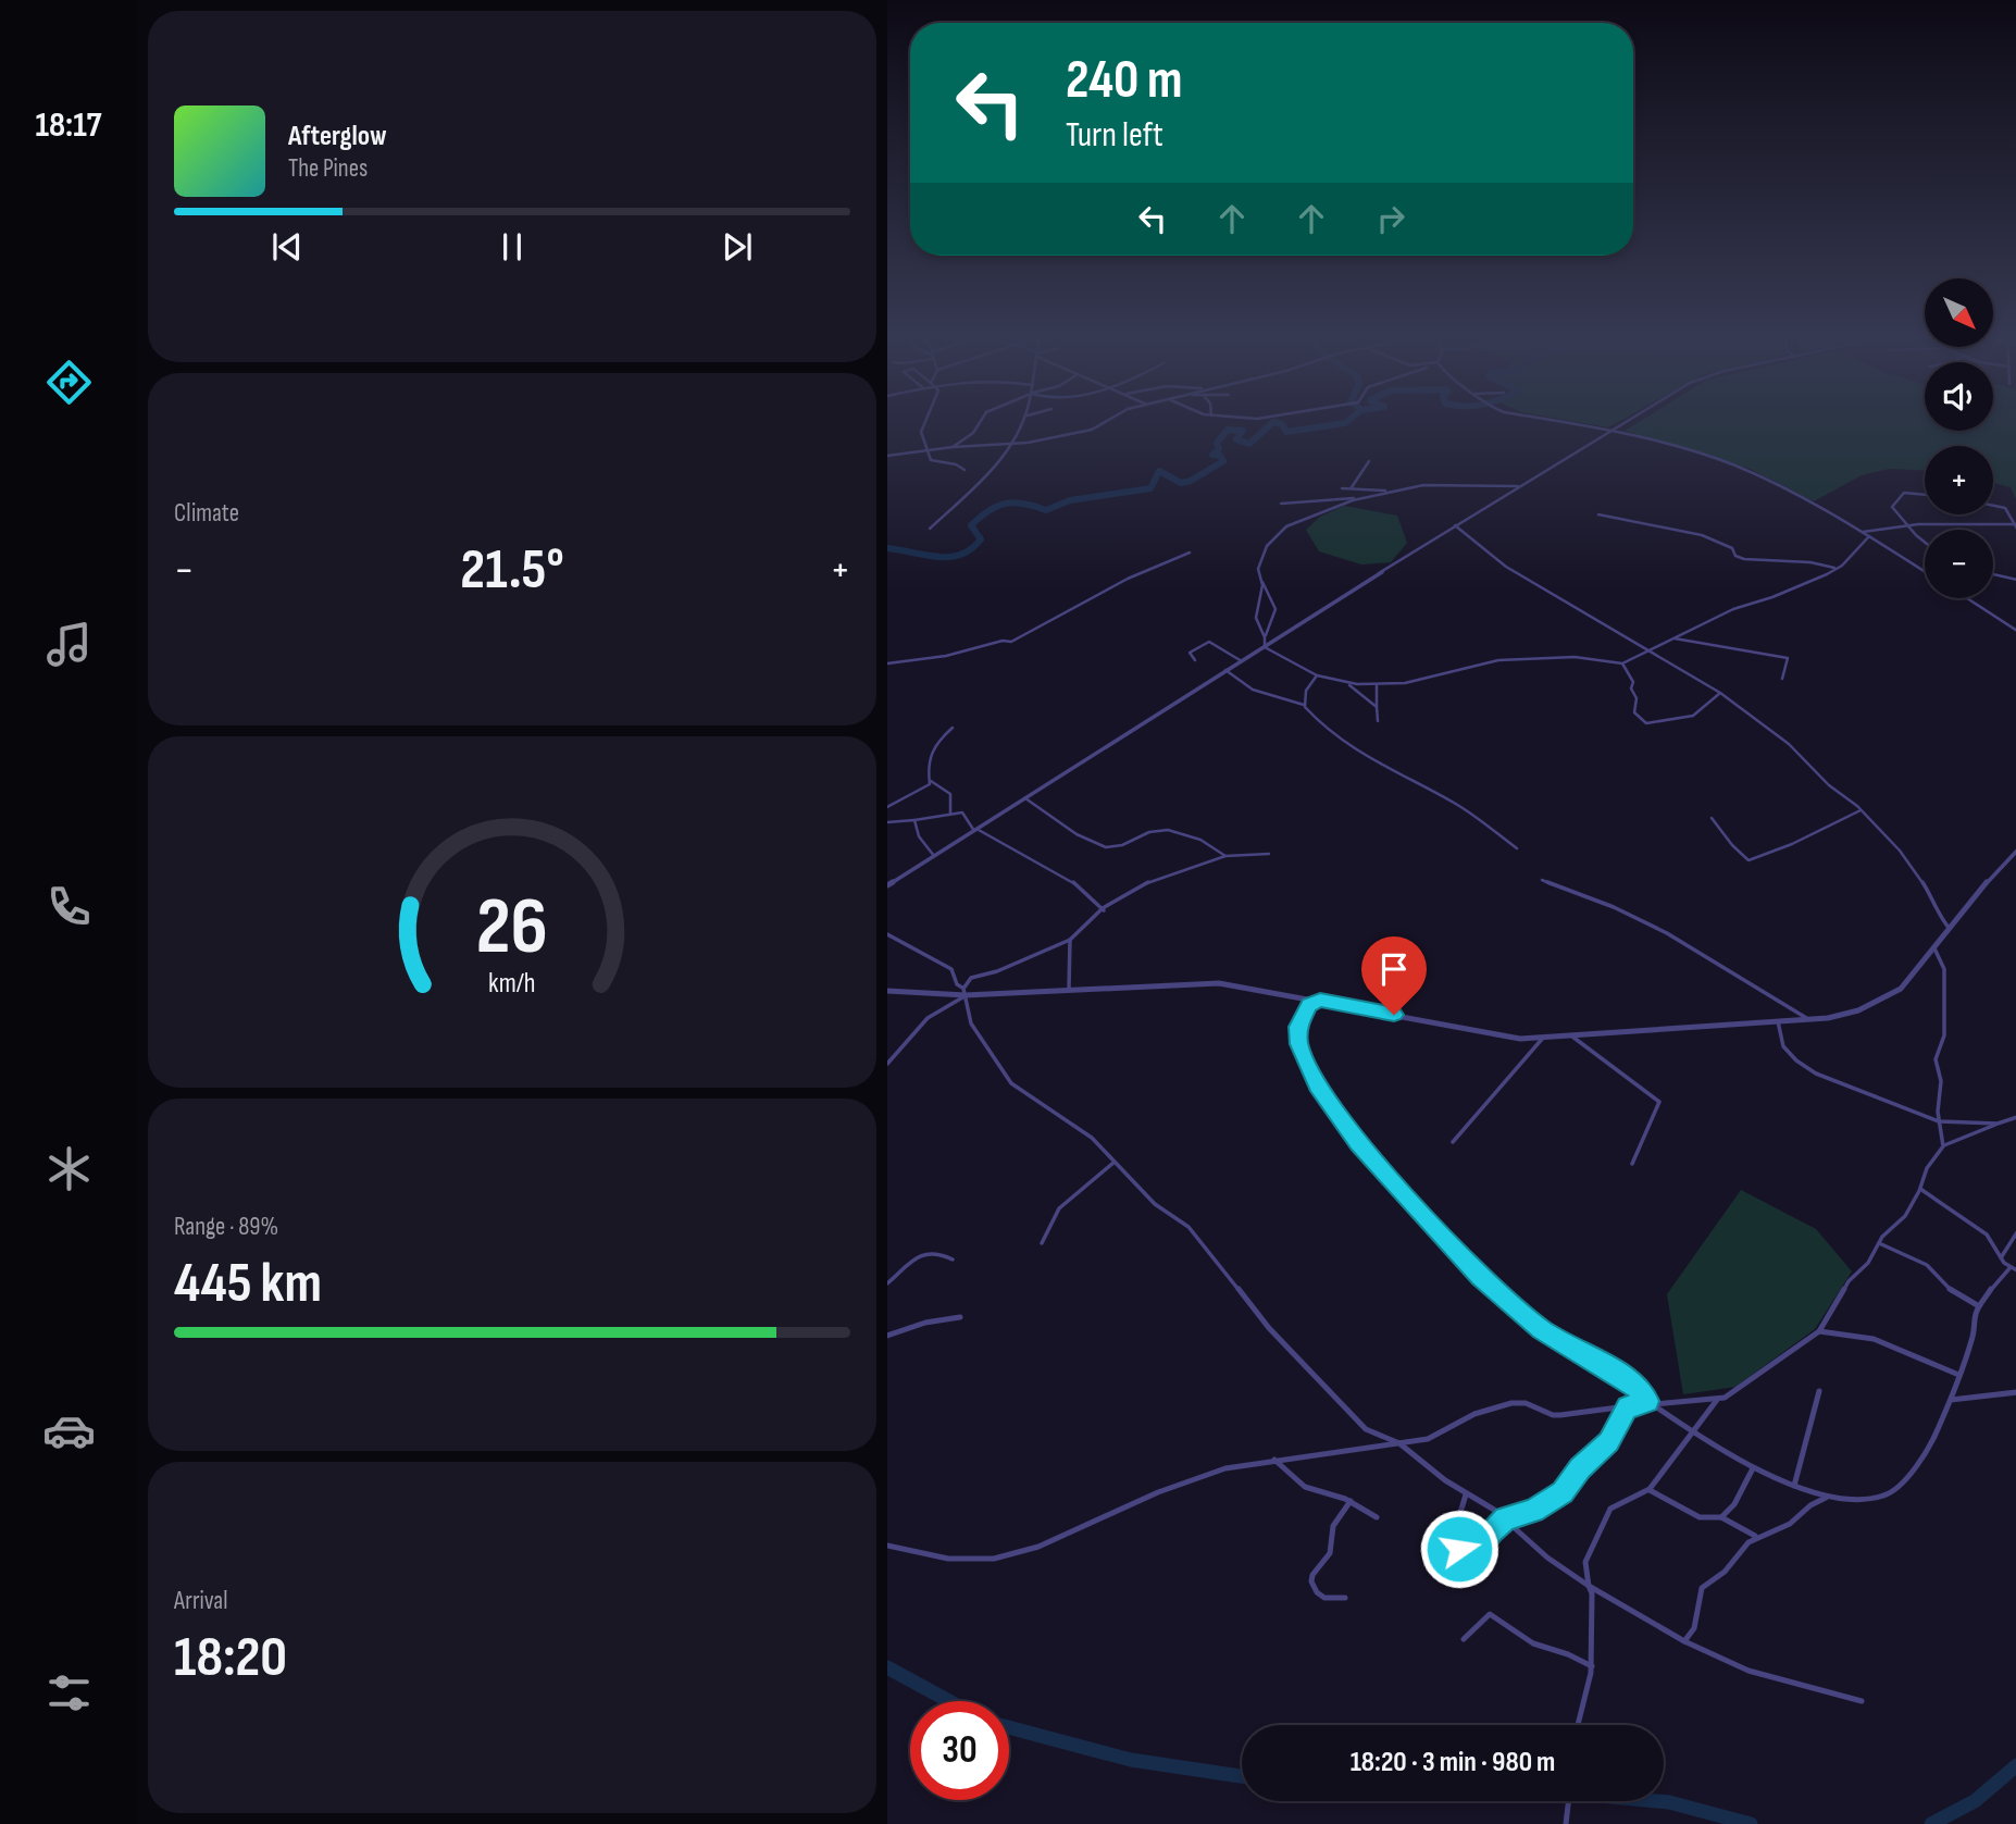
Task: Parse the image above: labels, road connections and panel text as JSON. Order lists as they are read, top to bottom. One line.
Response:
{"north":"bottom right","page":{"tabs":"18:17","turn":["240 m","Turn left"],"song":["Afterglow","The Pines"],"map_buttons":["+","−"],"tile":["Climate",["Range · 89%","445 km"],["Arrival","18:20"]],"heat":["−","21.5°","+"],"limit":"30","trip":"18:20 · 3 min · 980 m","gauge":["26","km/h"]}}
